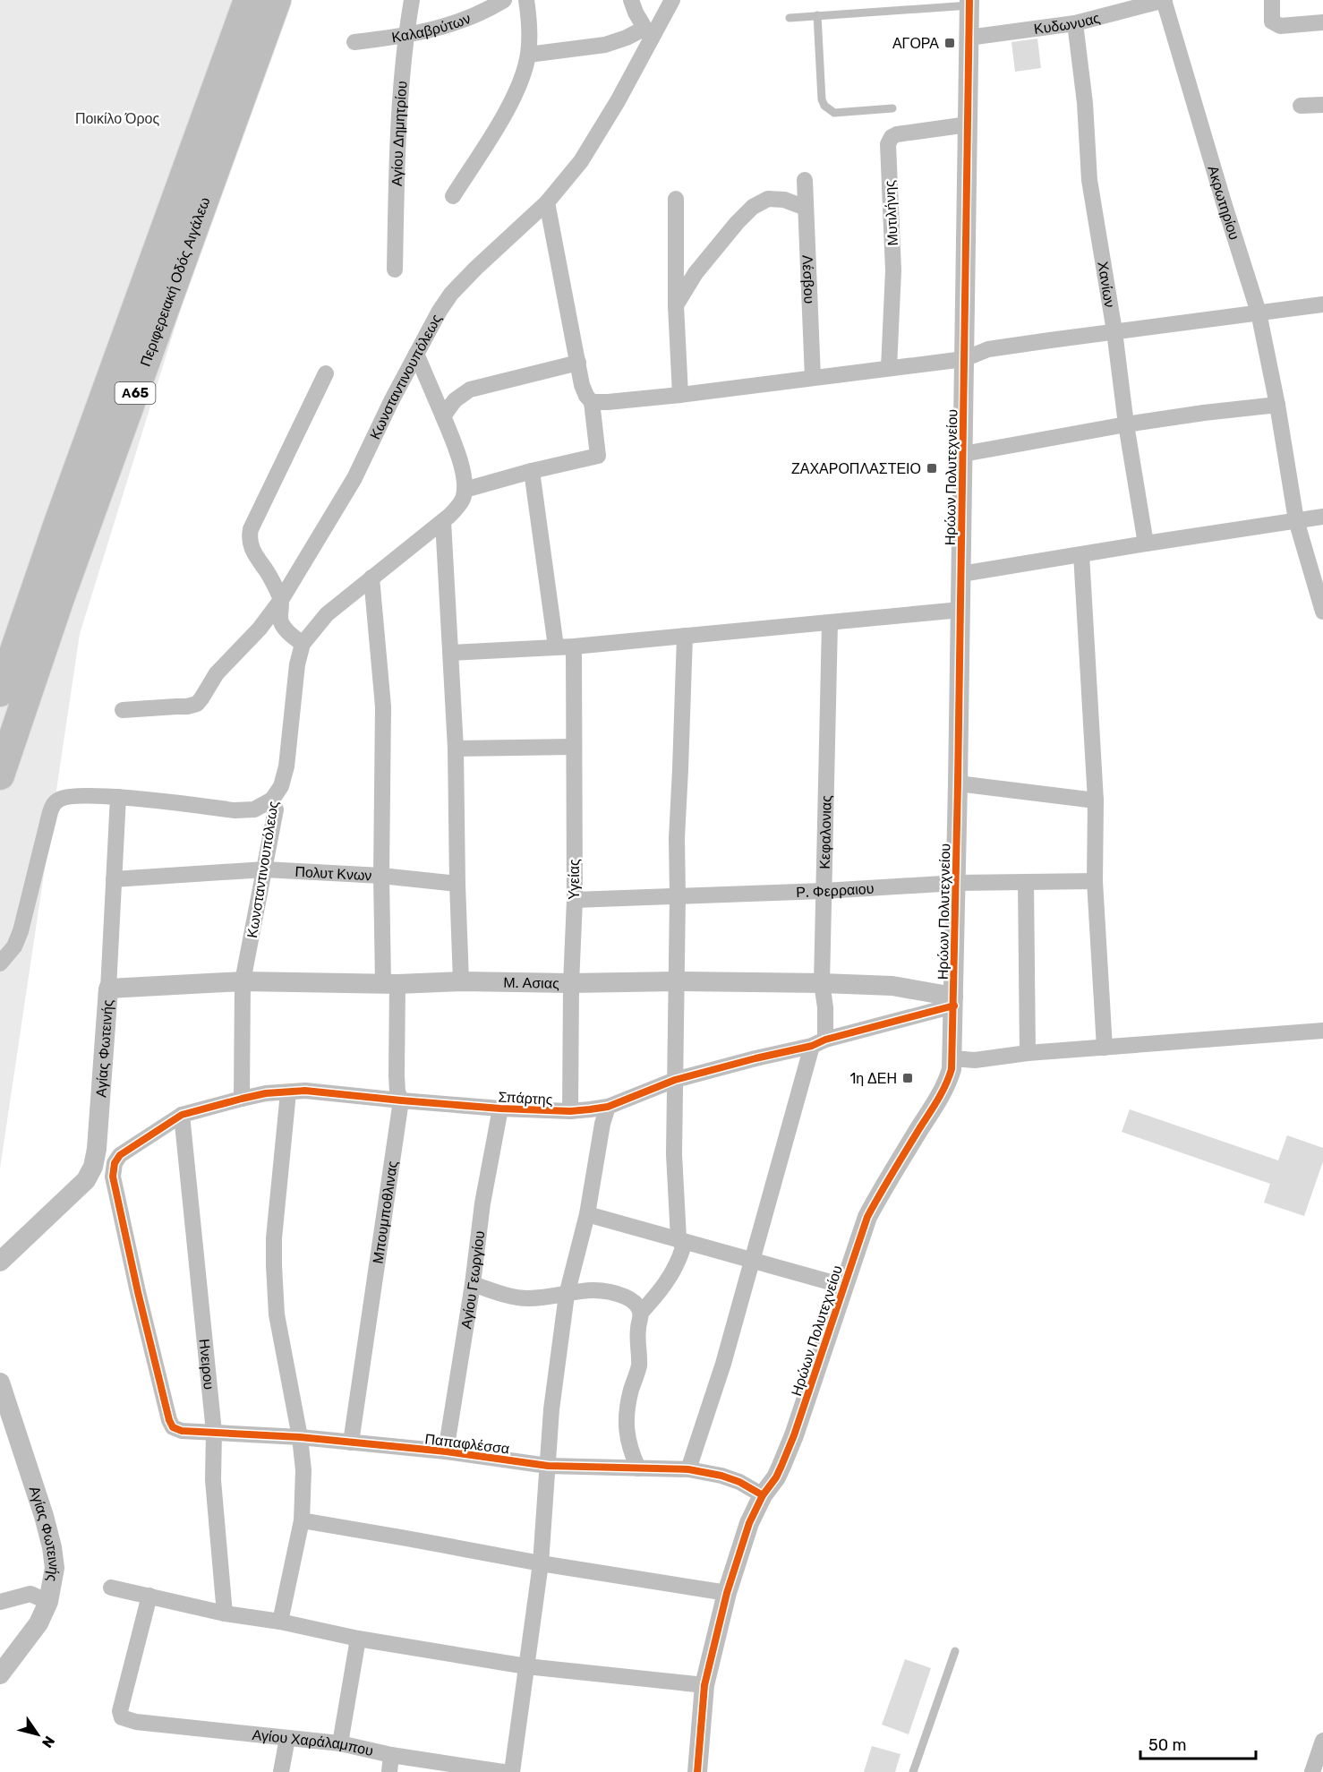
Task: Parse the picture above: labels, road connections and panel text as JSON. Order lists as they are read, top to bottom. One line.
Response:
{"streets":{"highway":["Περιφερειακή Οδός Αιγάλεω","Α65"],"street":["Κυδωνυας","Καλαβρύτων","Αγίου Δημητρίου","Ακρωτηρίου","Μυτιλήνης","Λέσβου","Χανίων","Κωνσταντινουπόλεως","Ηρώων Πολυτεχνείου","Κεφαλονιας","Πολυτ Κνων","Υγείας","Ρ. Φερραιου","Μ. Ασιας","Αγίας Φωτεινής","Σπάρτης","Μπουμποθλινας","Αγίου Γεωργίου","Ηνειρου","Παπαφλέσσα","Αγίου Χαράλαμπου"]},"crossings":[["Κυδωνυας","Ακρωτηρίου"],["Κυδωνυας","Χανίων"],["Κυδωνυας","Ηρώων Πολυτεχνείου"],["Καλαβρύτων","Αγίου Δημητρίου"],["Μυτιλήνης","Ηρώων Πολυτεχνείου"],["Κωνσταντινουπόλεως","Πολυτ Κνων"],["Κωνσταντινουπόλεως","Μ. Ασιας"],["Κωνσταντινουπόλεως","Σπάρτης"],["Ηρώων Πολυτεχνείου","Ρ. Φερραιου"],["Ηρώων Πολυτεχνείου","Μ. Ασιας"],["Ηρώων Πολυτεχνείου","Σπάρτης"],["Ηρώων Πολυτεχνείου","Παπαφλέσσα"],["Κεφαλονιας","Ρ. Φερραιου"],["Κεφαλονιας","Μ. Ασιας"],["Κεφαλονιας","Σπάρτης"],["Κεφαλονιας","Παπαφλέσσα"],["Πολυτ Κνων","Αγίας Φωτεινής"],["Πολυτ Κνων","Μπουμποθλινας"],["Υγείας","Ρ. Φερραιου"],["Υγείας","Μ. Ασιας"],["Υγείας","Σπάρτης"],["Μ. Ασιας","Αγίας Φωτεινής"],["Μ. Ασιας","Σπάρτης"],["Μ. Ασιας","Μπουμποθλινας"],["Σπάρτης","Μπουμποθλινας"],["Σπάρτης","Αγίου Γεωργίου"],["Σπάρτης","Ηνειρου"],["Σπάρτης","Παπαφλέσσα"],["Μπουμποθλινας","Παπαφλέσσα"],["Αγίου Γεωργίου","Παπαφλέσσα"],["Ηνειρου","Παπαφλέσσα"]],"parks":["Ποικίλο Όρος"],"places":{"transit":["ΑΓΟΡΑ","ΖΑΧΑΡΟΠΛΑΣΤΕΙΟ","1η ΔΕΗ"]},"scale_bar":"50 m","north":"bottom right"}
